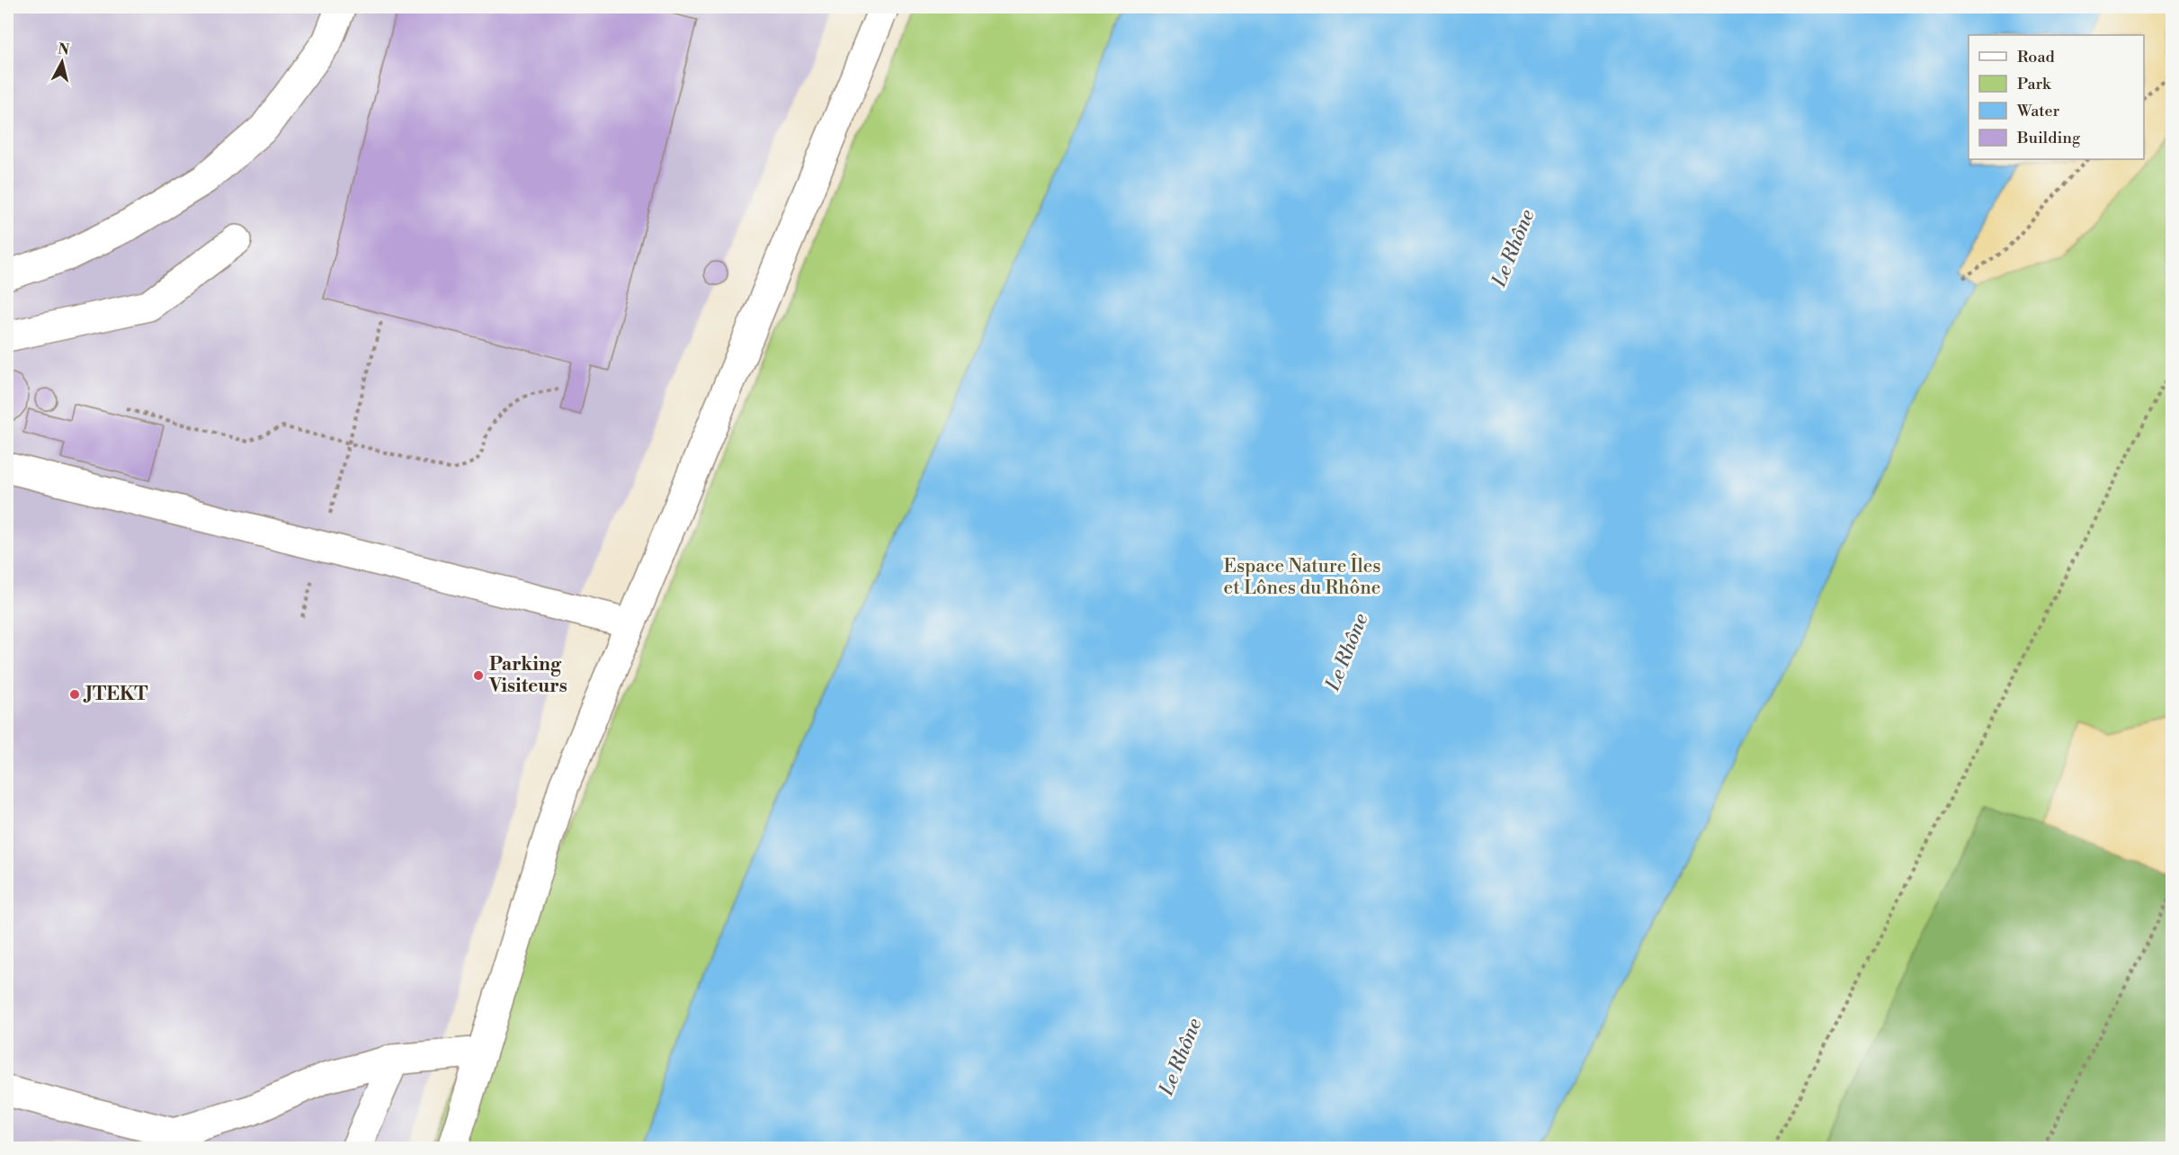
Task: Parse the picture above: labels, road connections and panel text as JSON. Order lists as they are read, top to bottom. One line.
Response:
{"water":["Le Rhône"],"parks":["Espace Nature Îles et Lônes du Rhône"],"places":["Parking Visiteurs","JTEKT"],"legend":["Road","Park","Water","Building"],"north":"top"}
